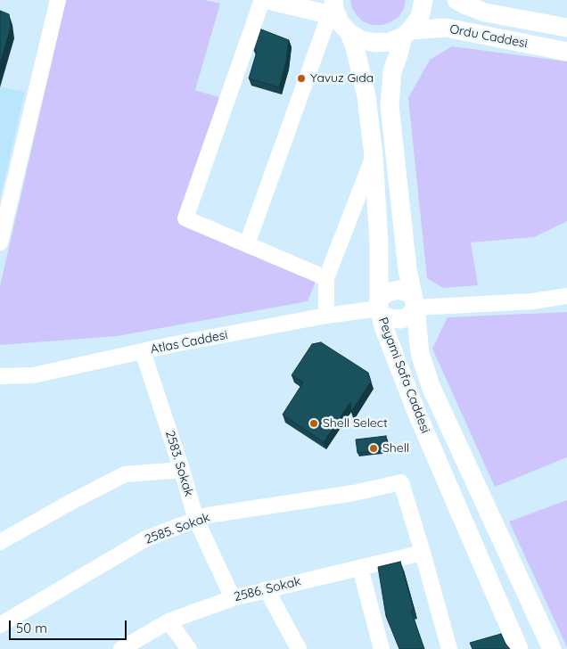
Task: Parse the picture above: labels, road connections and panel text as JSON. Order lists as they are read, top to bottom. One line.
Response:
{"streets":{"main road":["Ordu Caddesi","Peyami Safa Caddesi"],"street":["Atlas Caddesi","2583. Sokak","2585. Sokak","2586. Sokak"]},"crossings":[["Ordu Caddesi","Peyami Safa Caddesi"],["Atlas Caddesi","Peyami Safa Caddesi"],["Atlas Caddesi","2583. Sokak"],["2583. Sokak","2585. Sokak"],["2583. Sokak","2586. Sokak"],["2585. Sokak","2586. Sokak"]],"places":["Yavuz Gıda","Shell Select","Shell"],"scale_bar":"50 m"}
